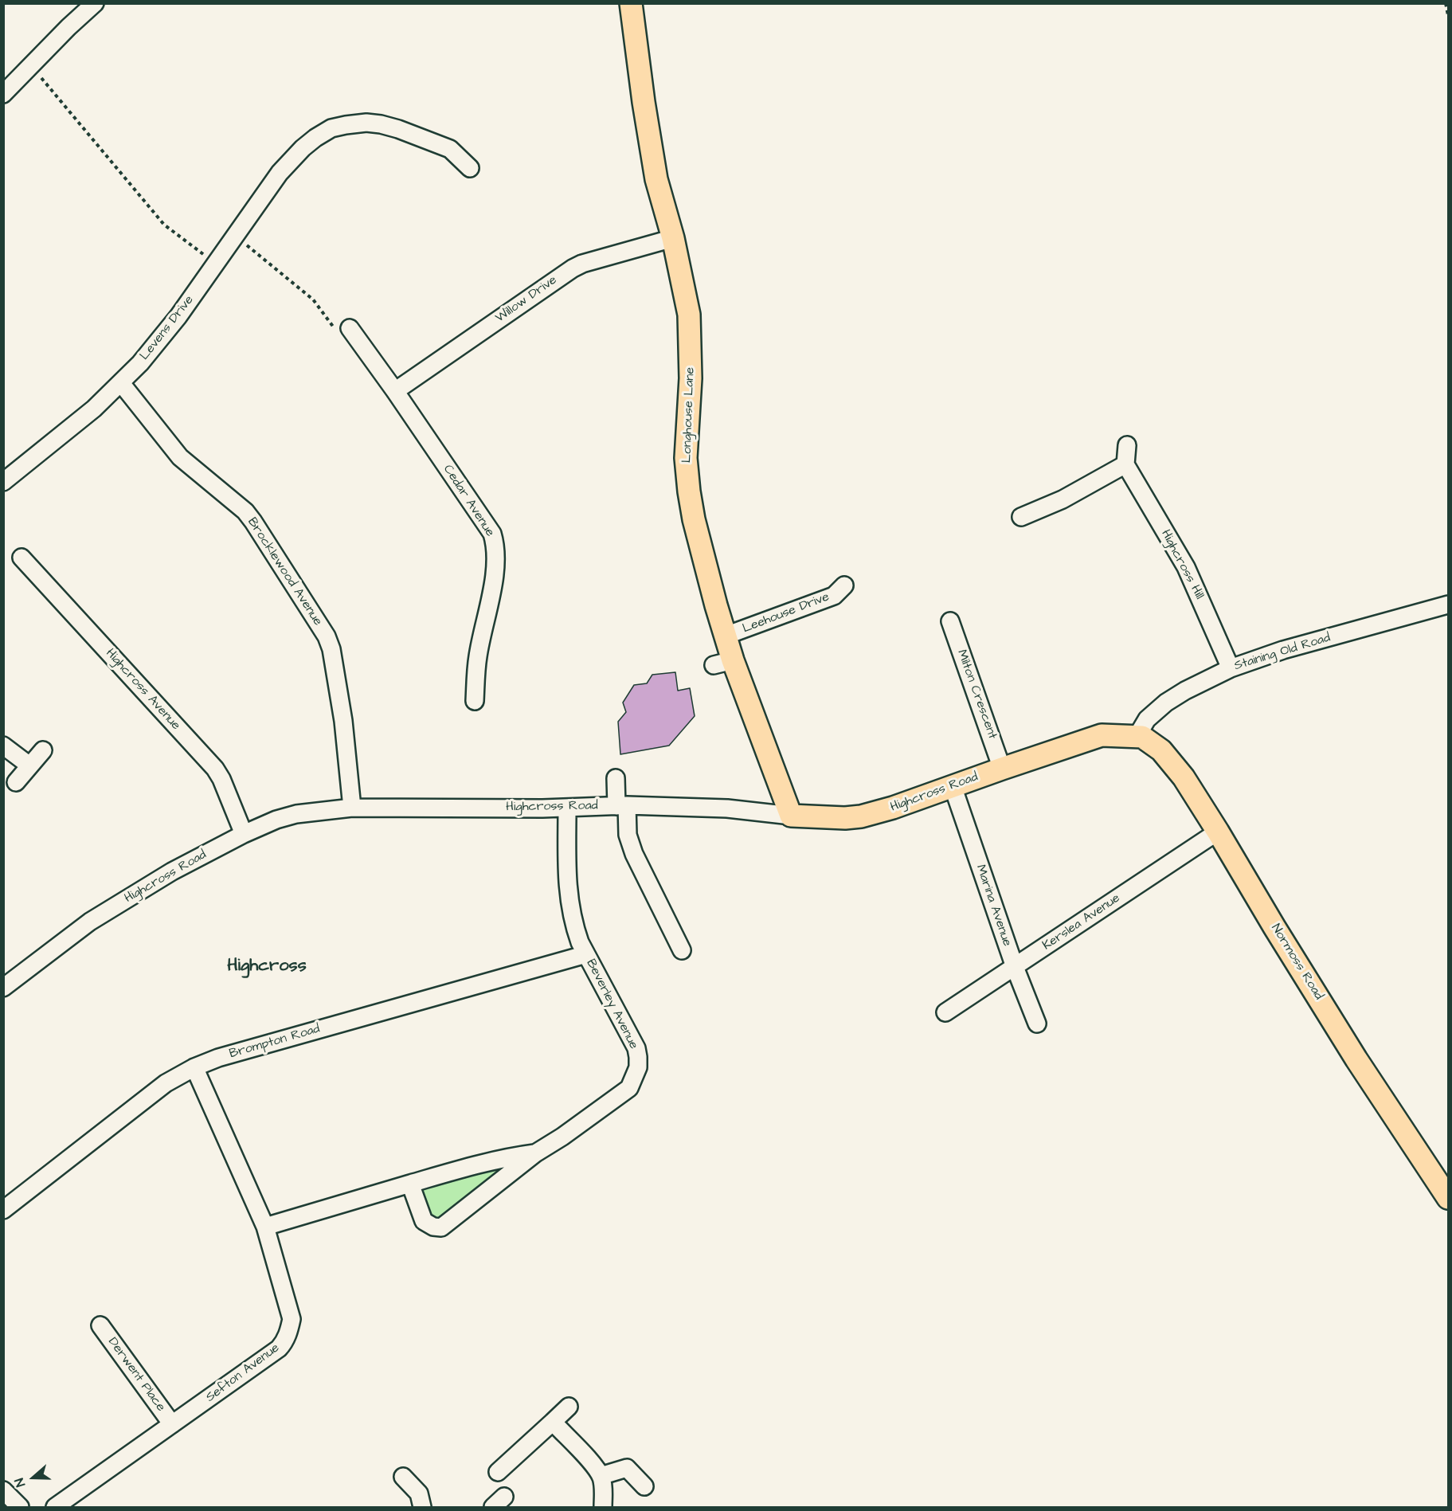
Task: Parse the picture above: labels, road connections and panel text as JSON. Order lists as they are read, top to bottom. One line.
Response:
{"streets":{"main road":["Longhouse Lane","Highcross Road","Normoss Road"],"street":["Willow Drive","Levens Drive","Cedar Avenue","Highcross Hill","Brocklewood Avenue","Leehouse Drive","Staining Old Road","Highcross Avenue","Milton Crescent","Marina Avenue","Kerslea Avenue","Beverley Avenue","Brompton Road","Sefton Avenue","Derwent Place"]},"crossings":[["Willow Drive","Longhouse Lane"],["Willow Drive","Cedar Avenue"],["Levens Drive","Brocklewood Avenue"],["Longhouse Lane","Leehouse Drive"],["Longhouse Lane","Highcross Road"],["Highcross Hill","Staining Old Road"],["Brocklewood Avenue","Highcross Road"],["Staining Old Road","Highcross Road"],["Staining Old Road","Normoss Road"],["Highcross Avenue","Highcross Road"],["Milton Crescent","Highcross Road"],["Highcross Road","Marina Avenue"],["Highcross Road","Normoss Road"],["Highcross Road","Beverley Avenue"],["Marina Avenue","Kerslea Avenue"],["Kerslea Avenue","Normoss Road"],["Beverley Avenue","Brompton Road"],["Beverley Avenue","Sefton Avenue"],["Brompton Road","Sefton Avenue"],["Sefton Avenue","Derwent Place"]],"districts":["Highcross"],"north":"left"}
